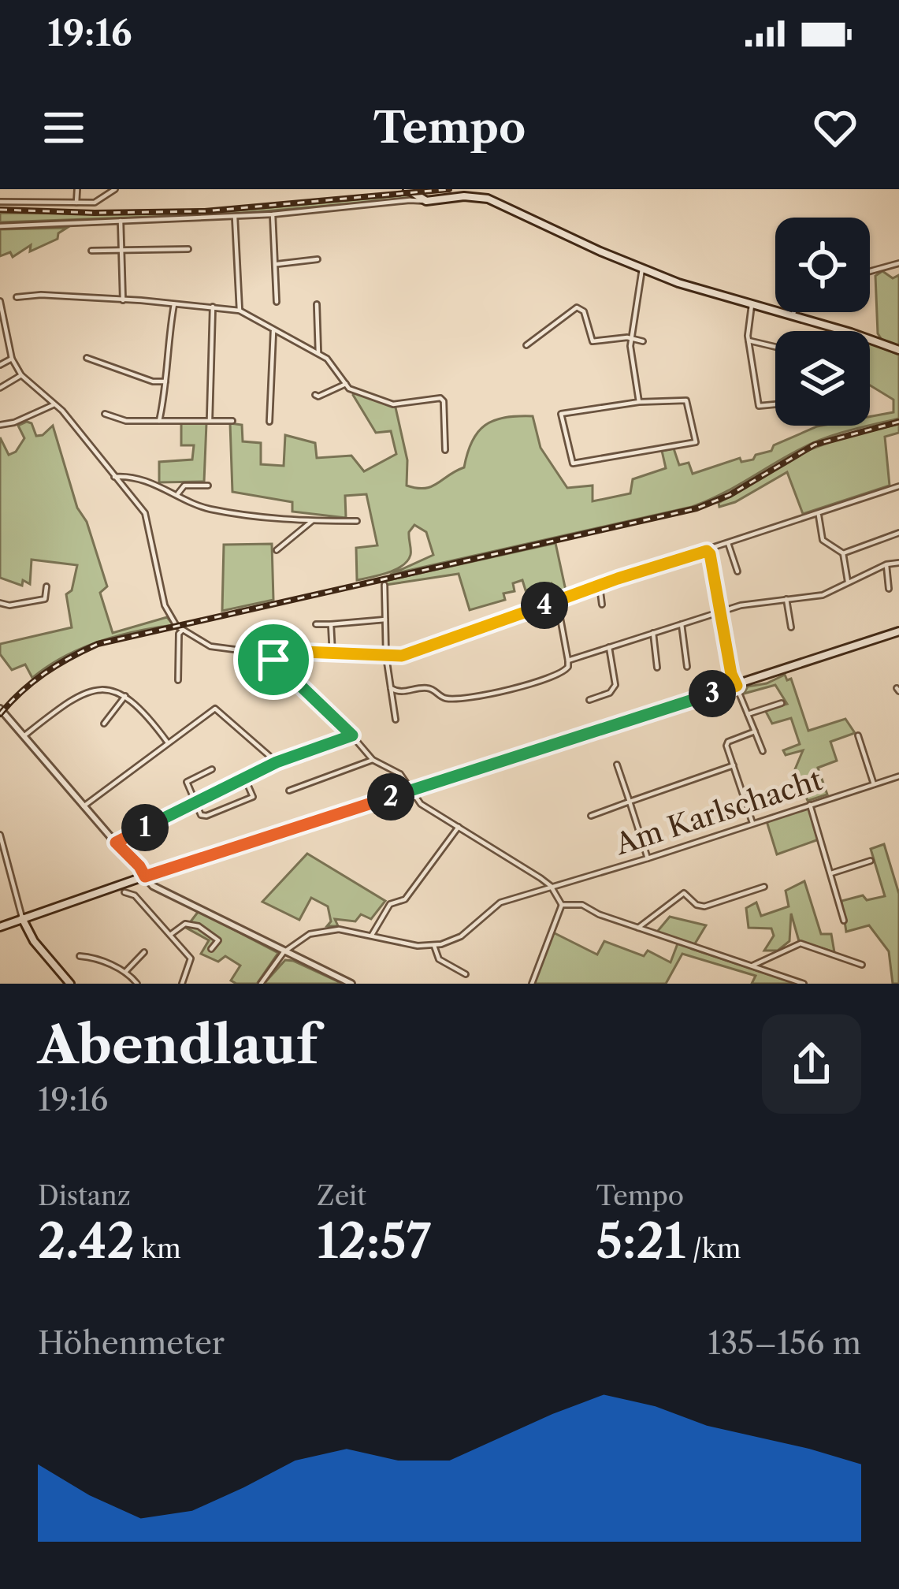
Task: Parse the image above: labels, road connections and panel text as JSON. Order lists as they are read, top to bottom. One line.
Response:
{"streets":{"street":["Am Karlschacht"]},"page":{"status":"19:16","header":"Tempo","pins":["4","3","2","1"],"heading":["Abendlauf","19:16"],"stats":[["Distanz","2.42 km"],["Zeit","12:57"],["Tempo","5:21 /km"]],"chart":["Höhenmeter","135–156 m"]}}
